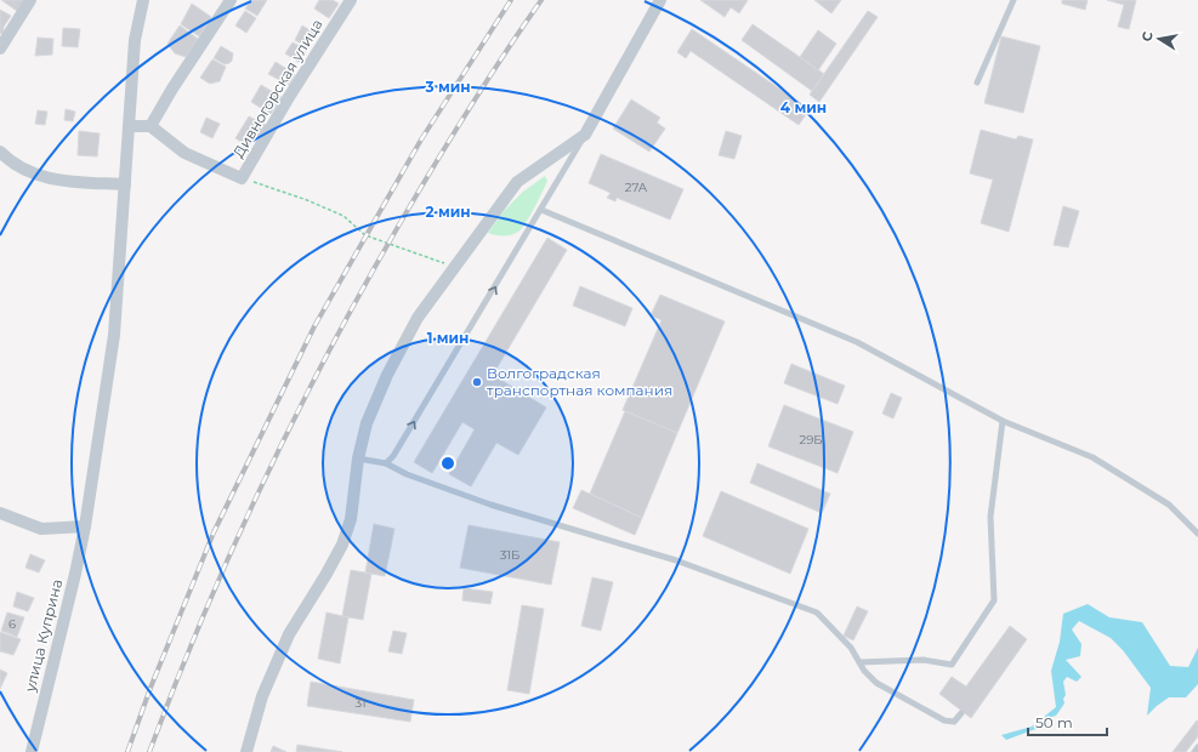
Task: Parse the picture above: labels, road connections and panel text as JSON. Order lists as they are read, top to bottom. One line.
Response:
{"streets":{"street":["Дивногорская улица","улица Куприна"]},"places":["Волгоградская транспортная компания"],"house_numbers":["27А","29Б","31Б","6","31"],"scale_bar":"50 m","north":"left","rings":["3 мин","4 мин","2 мин","1 мин"]}
